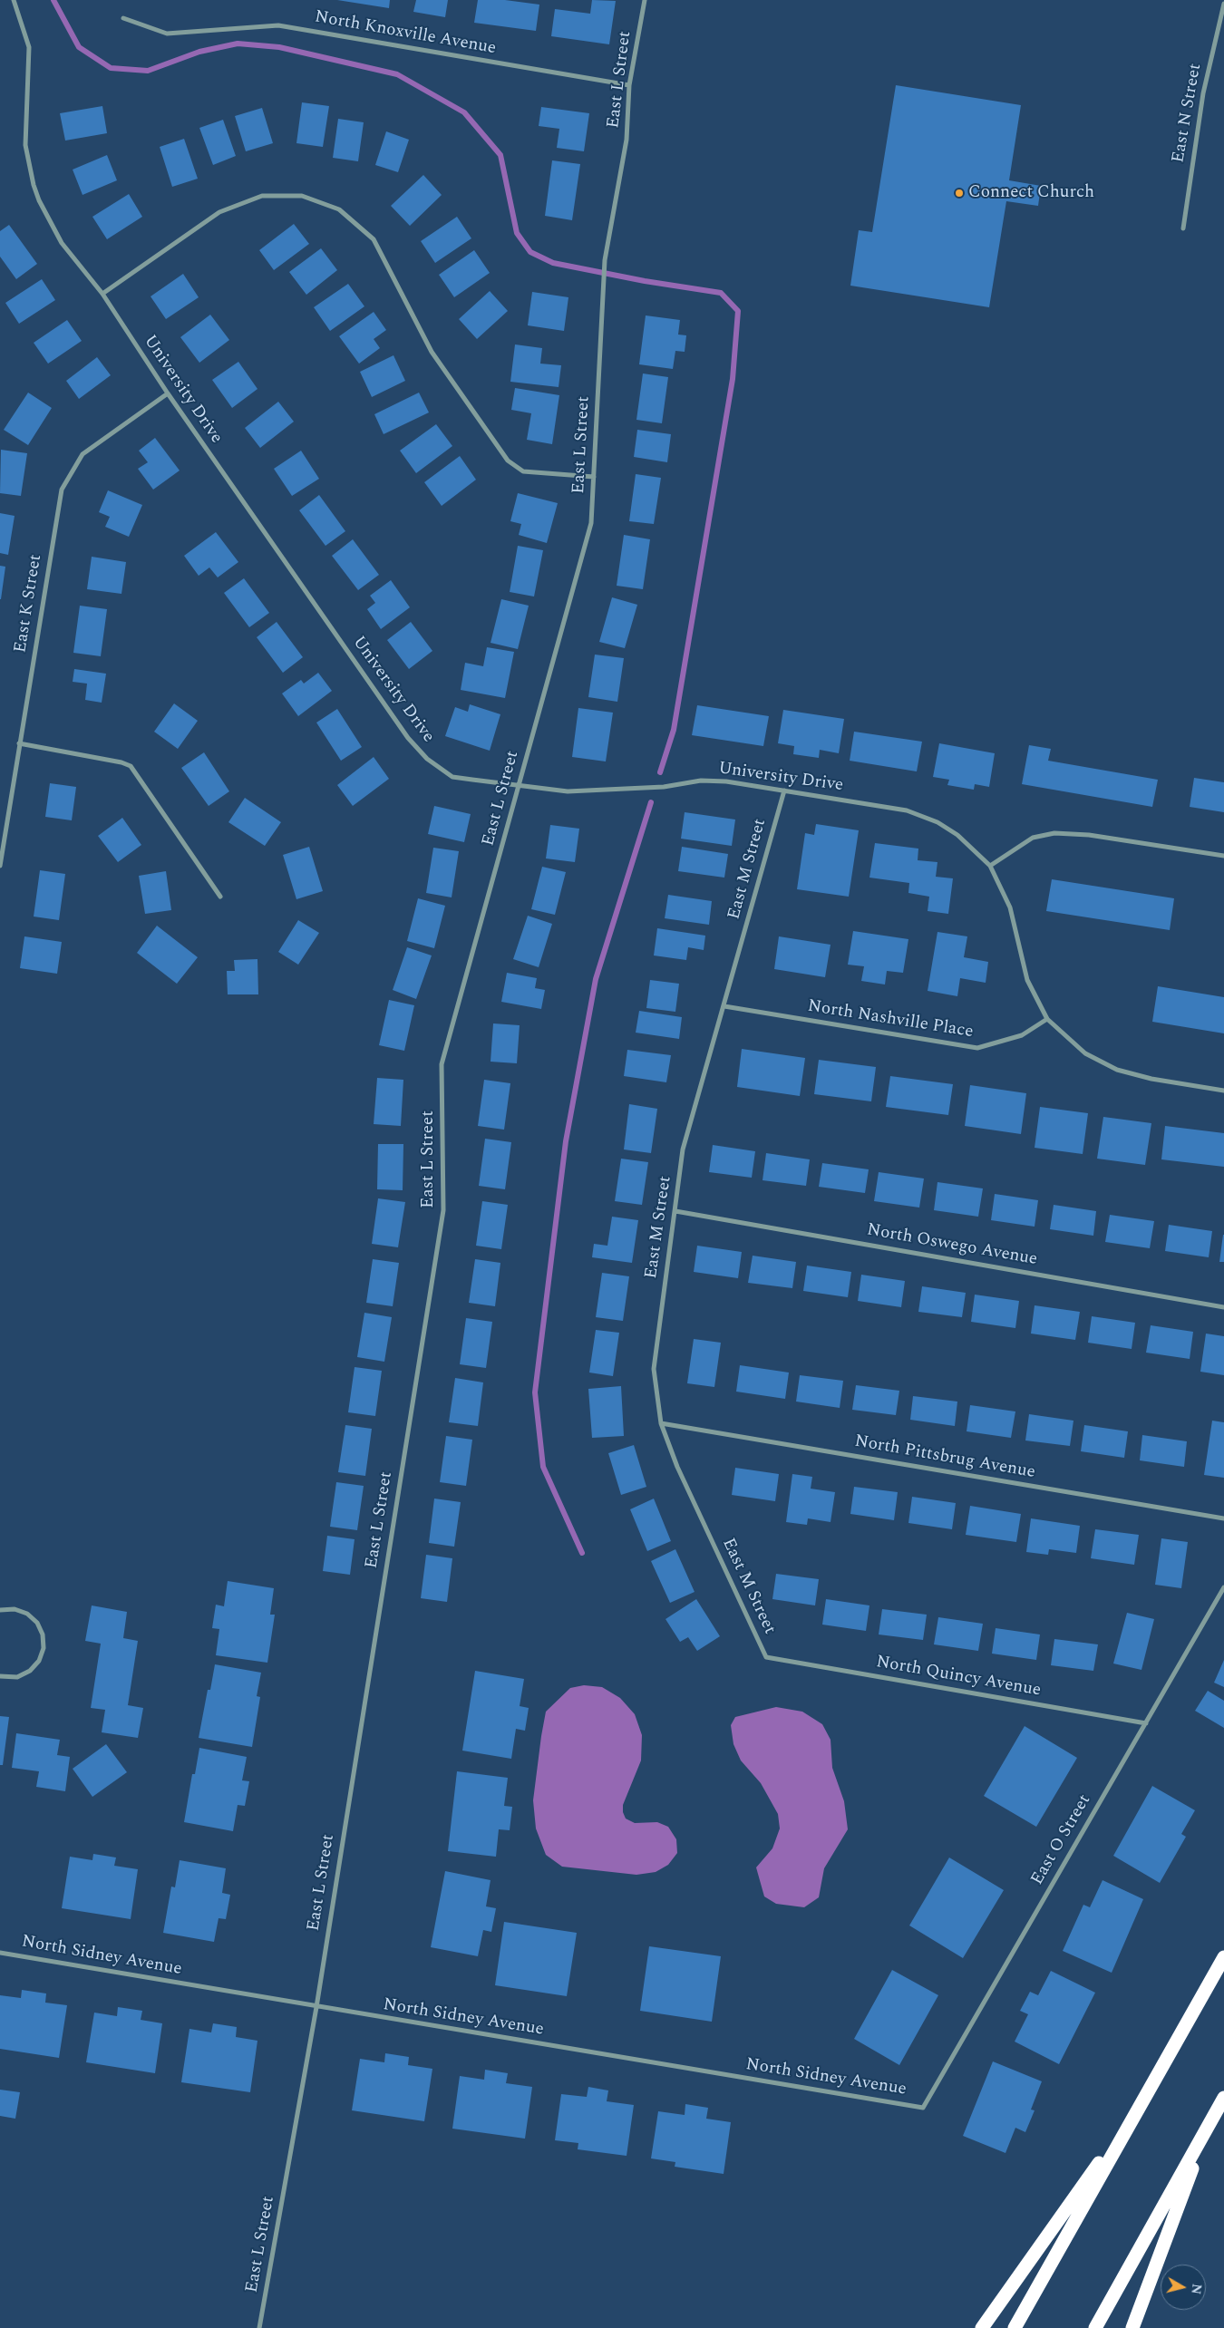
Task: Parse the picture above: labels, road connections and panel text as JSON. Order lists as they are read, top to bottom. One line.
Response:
{"streets":{"street":["North Knoxville Avenue","East L Street","East N Street","University Drive","East K Street","East M Street","North Nashville Place","North Oswego Avenue","North Pittsbrug Avenue","North Quincy Avenue","East O Street","North Sidney Avenue"]},"crossings":[["North Knoxville Avenue","East L Street"],["East L Street","University Drive"],["East L Street","North Sidney Avenue"],["University Drive","East K Street"],["University Drive","East M Street"],["University Drive","North Nashville Place"],["East M Street","North Nashville Place"],["East M Street","North Oswego Avenue"],["East M Street","North Pittsbrug Avenue"],["East M Street","North Quincy Avenue"],["North Quincy Avenue","East O Street"],["East O Street","North Sidney Avenue"]],"places":["Connect Church"],"north":"right"}
